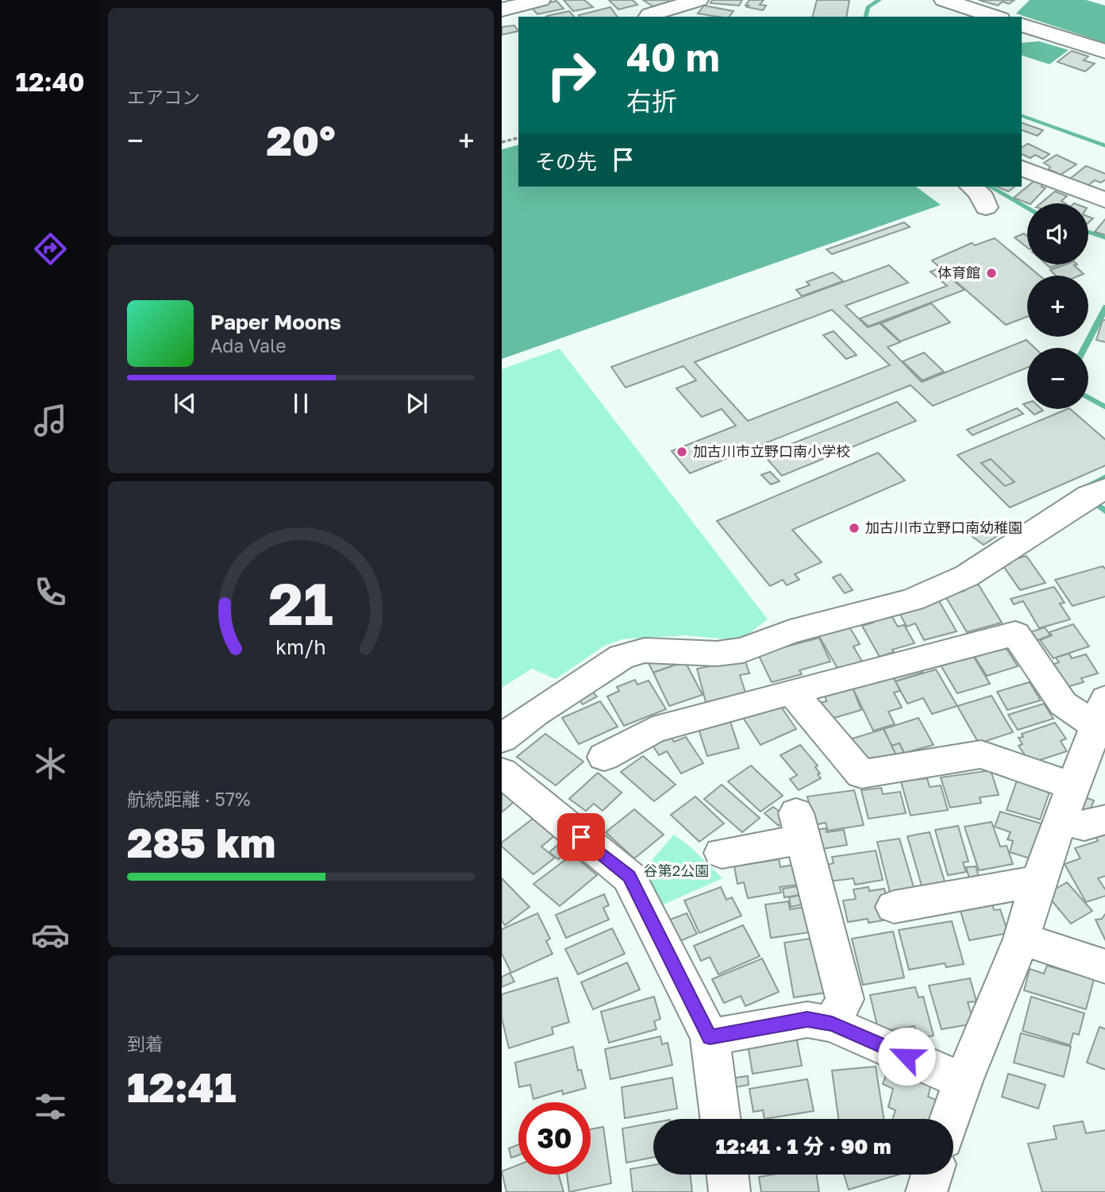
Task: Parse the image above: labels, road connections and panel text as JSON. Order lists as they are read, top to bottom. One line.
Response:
{"parks":["谷第2公園"],"places":["体育館","加古川市立野口南小学校","加古川市立野口南幼稚園"],"page":{"tabs":"12:40","tile":["エアコン",["航続距離 · 57%","285 km"],["到着","12:41"]],"turn":["40 m","右折"],"heat":["−","20°","+"],"then":"その先","map_buttons":["+","−"],"song":["Paper Moons","Ada Vale"],"limit":"30","trip":"12:41 · 1 分 · 90 m","gauge":["21","km/h"]}}
